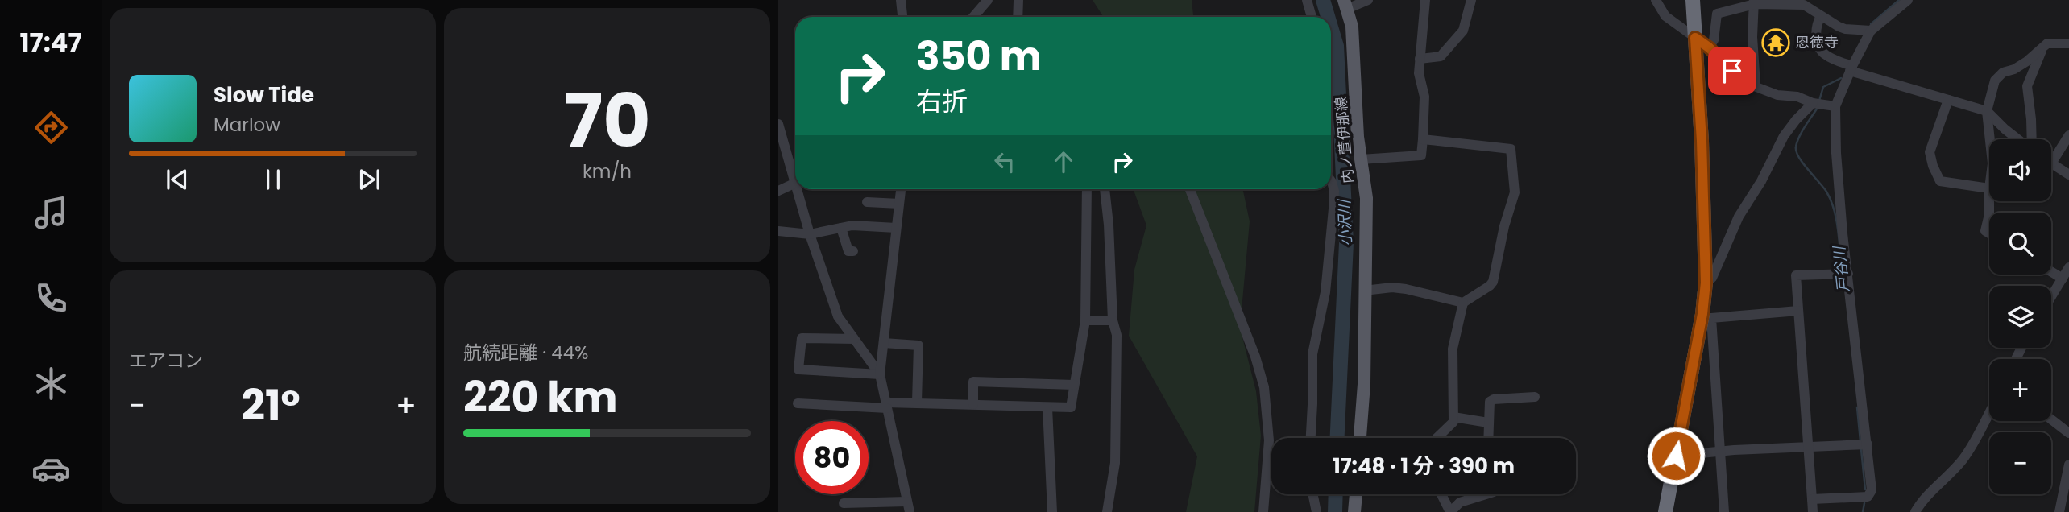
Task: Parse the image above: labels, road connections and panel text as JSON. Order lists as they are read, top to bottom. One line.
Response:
{"streets":{"main road":["内ノ萱伊那線"]},"water":["小沢川","戸谷川"],"places":{"temple":["恩徳寺"]},"page":{"tabs":"17:47","tile":[["70","km/h"],"エアコン",["航続距離 · 44%","220 km"]],"turn":["350 m","右折"],"song":["Slow Tide","Marlow"],"map_buttons":["+","−"],"heat":["−","21°","+"],"limit":"80","trip":"17:48 · 1 分 · 390 m"}}
